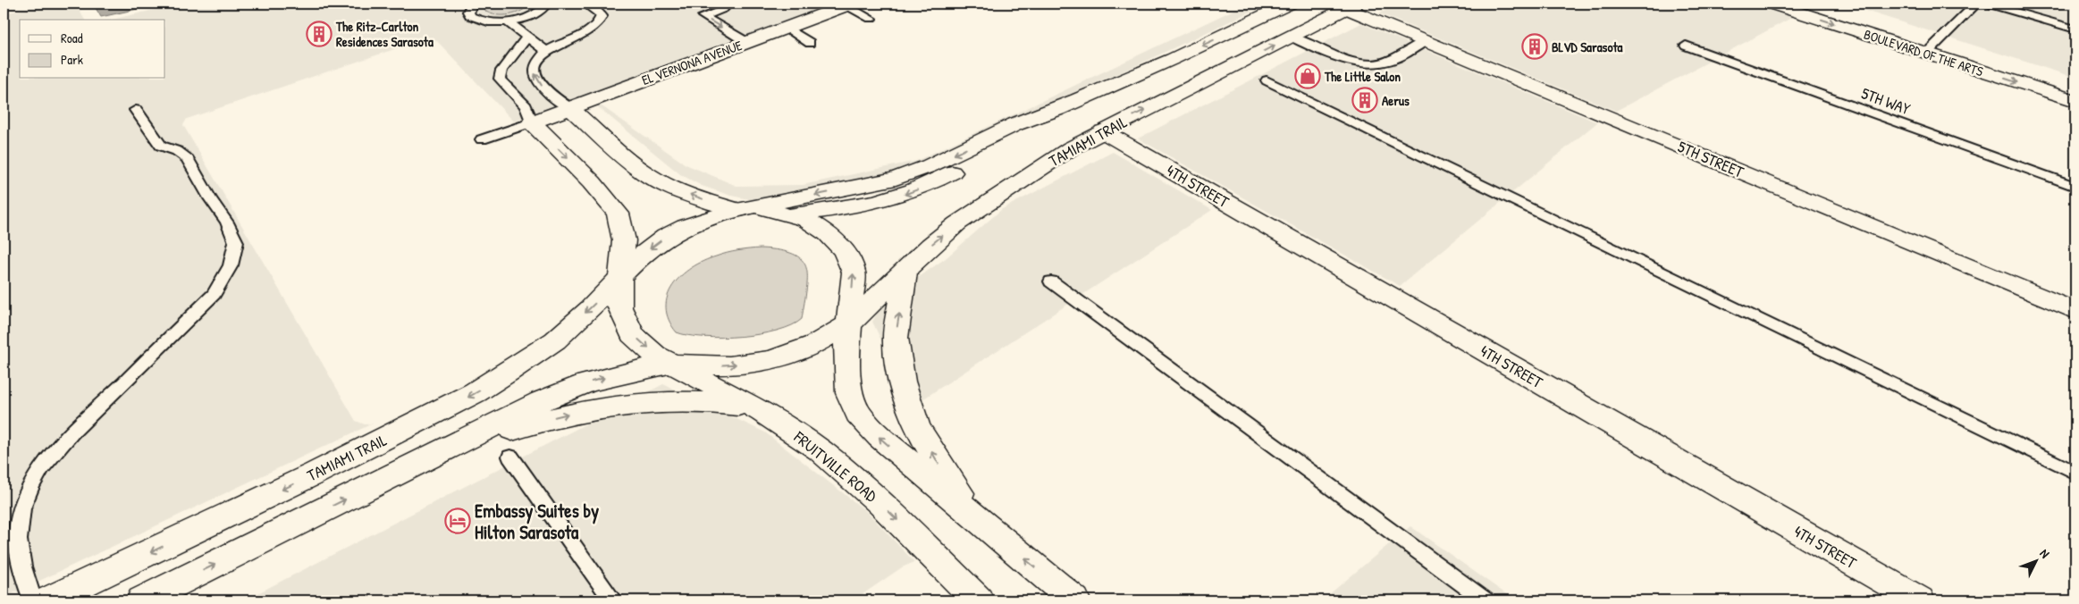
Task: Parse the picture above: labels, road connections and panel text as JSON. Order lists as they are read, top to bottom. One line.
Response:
{"streets":{"main road":["BOULEVARD OF THE ARTS","EL VERNONA AVENUE","TAMIAMI TRAIL","5TH STREET","4TH STREET","FRUITVILLE ROAD"],"lane":["5TH WAY"]},"crossings":[["EL VERNONA AVENUE","FRUITVILLE ROAD"],["TAMIAMI TRAIL","5TH STREET"],["TAMIAMI TRAIL","4TH STREET"],["TAMIAMI TRAIL","FRUITVILLE ROAD"]],"places":{"building":["The Ritz-Carlton Residences Sarasota","BLVD Sarasota","Aerus"],"shop":["The Little Salon"],"hotel":["Embassy Suites by Hilton Sarasota"]},"legend":["Road","Park"],"north":"top right"}
